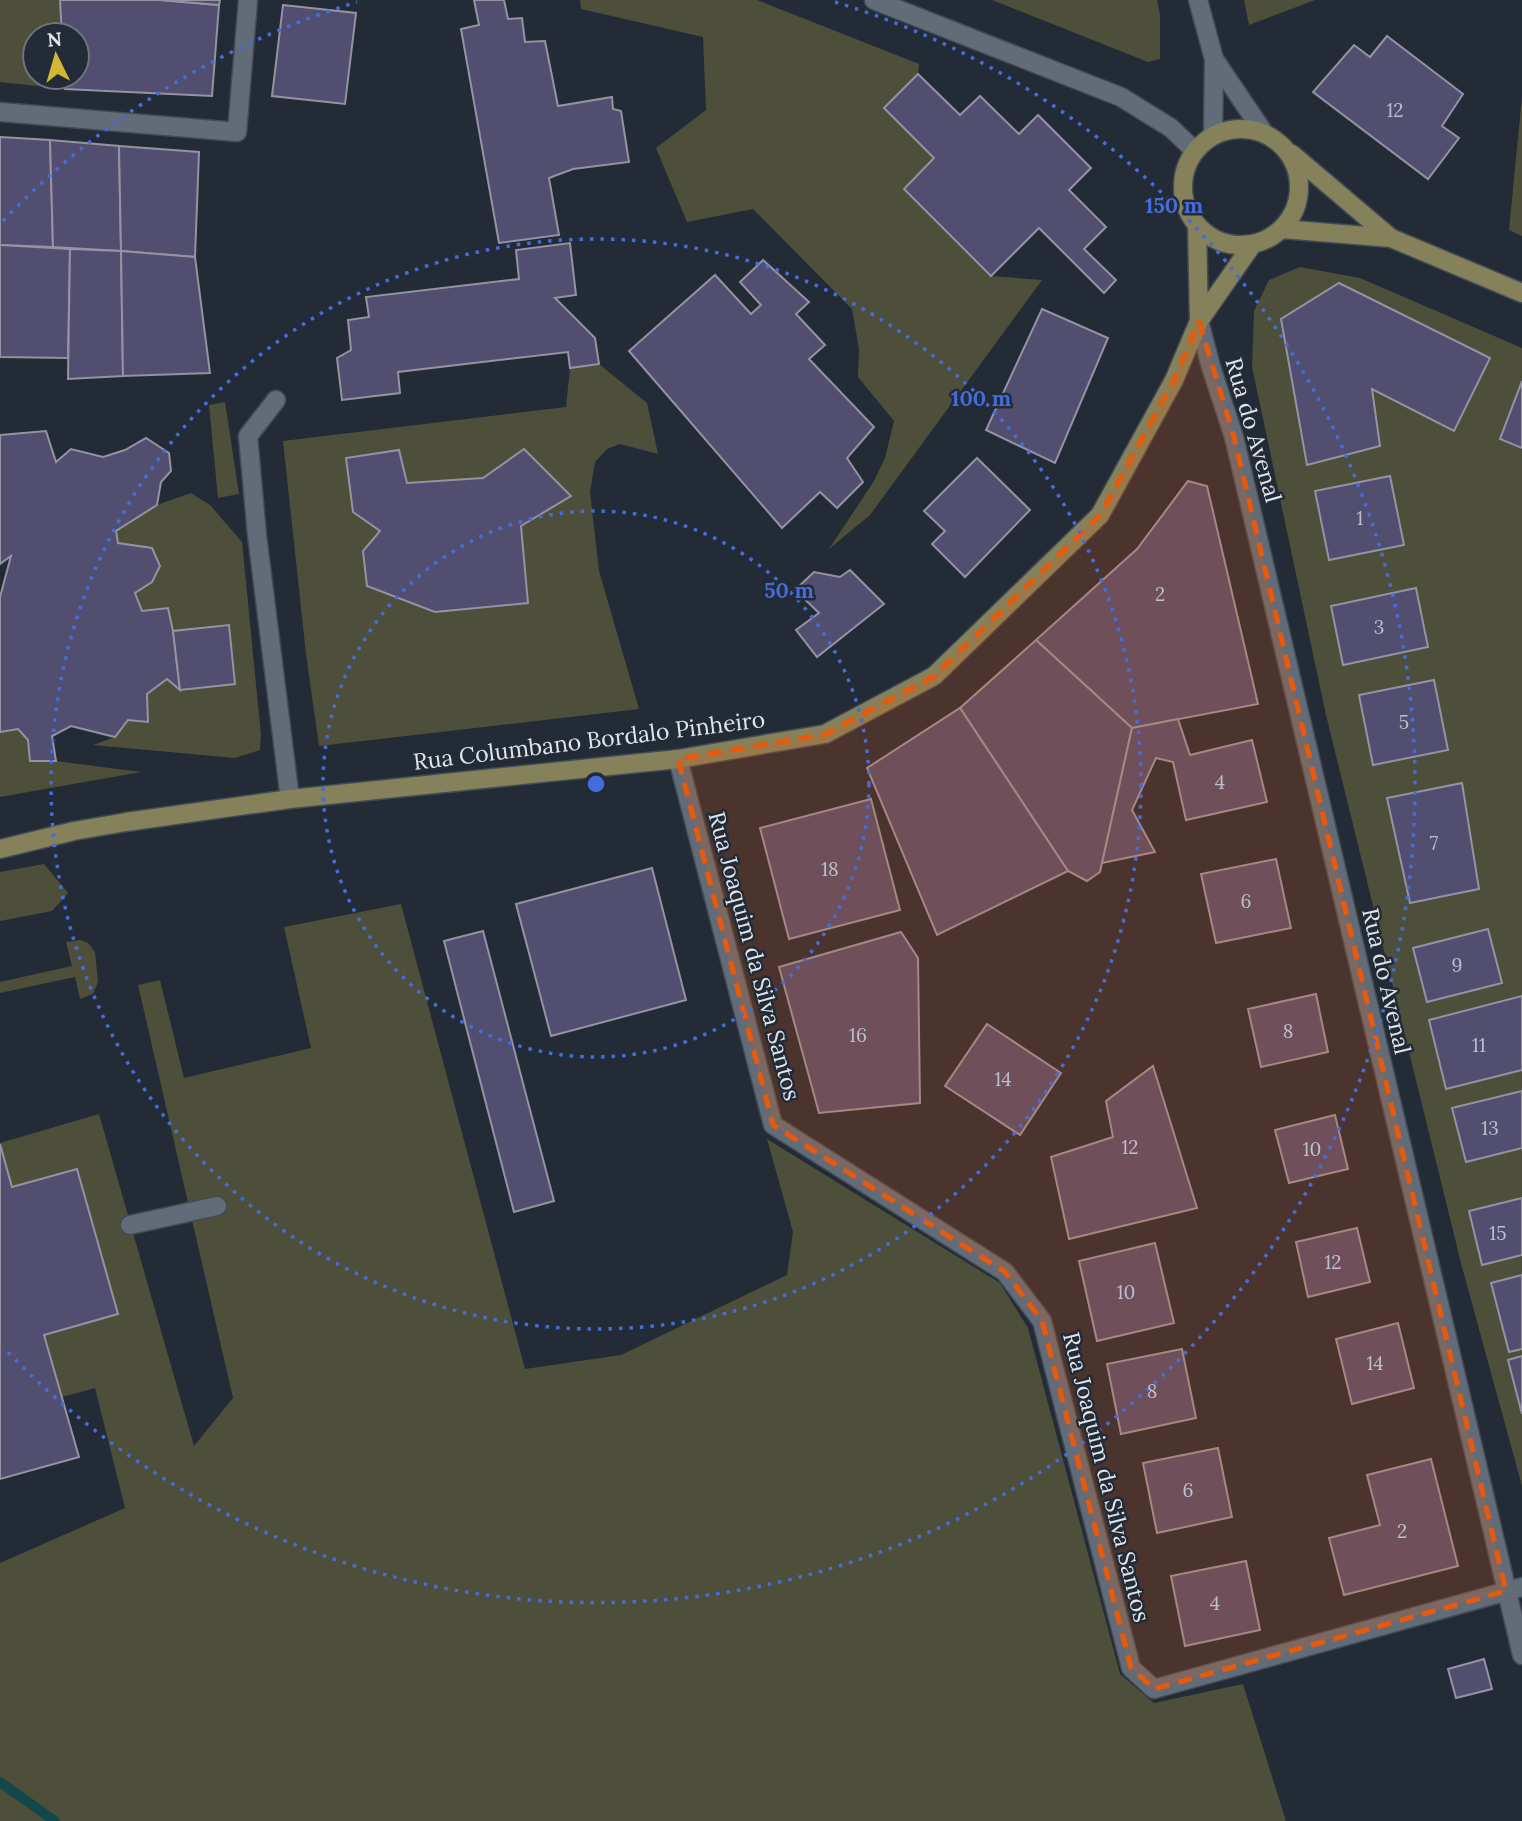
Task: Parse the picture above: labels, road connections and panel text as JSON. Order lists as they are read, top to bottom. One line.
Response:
{"streets":{"main road":["Rua do Avenal","Rua Columbano Bordalo Pinheiro"],"street":["Rua Joaquim da Silva Santos"]},"crossings":[["Rua do Avenal","Rua Columbano Bordalo Pinheiro"],["Rua do Avenal","Rua Joaquim da Silva Santos"],["Rua Columbano Bordalo Pinheiro","Rua Joaquim da Silva Santos"]],"house_numbers":["12","1","2","3","5","4","7","18","6","9","8","16","11","14","13","12","10","15","12","10","14","8","6","2","4"],"north":"top","rings":["150 m","100 m","50 m"]}
